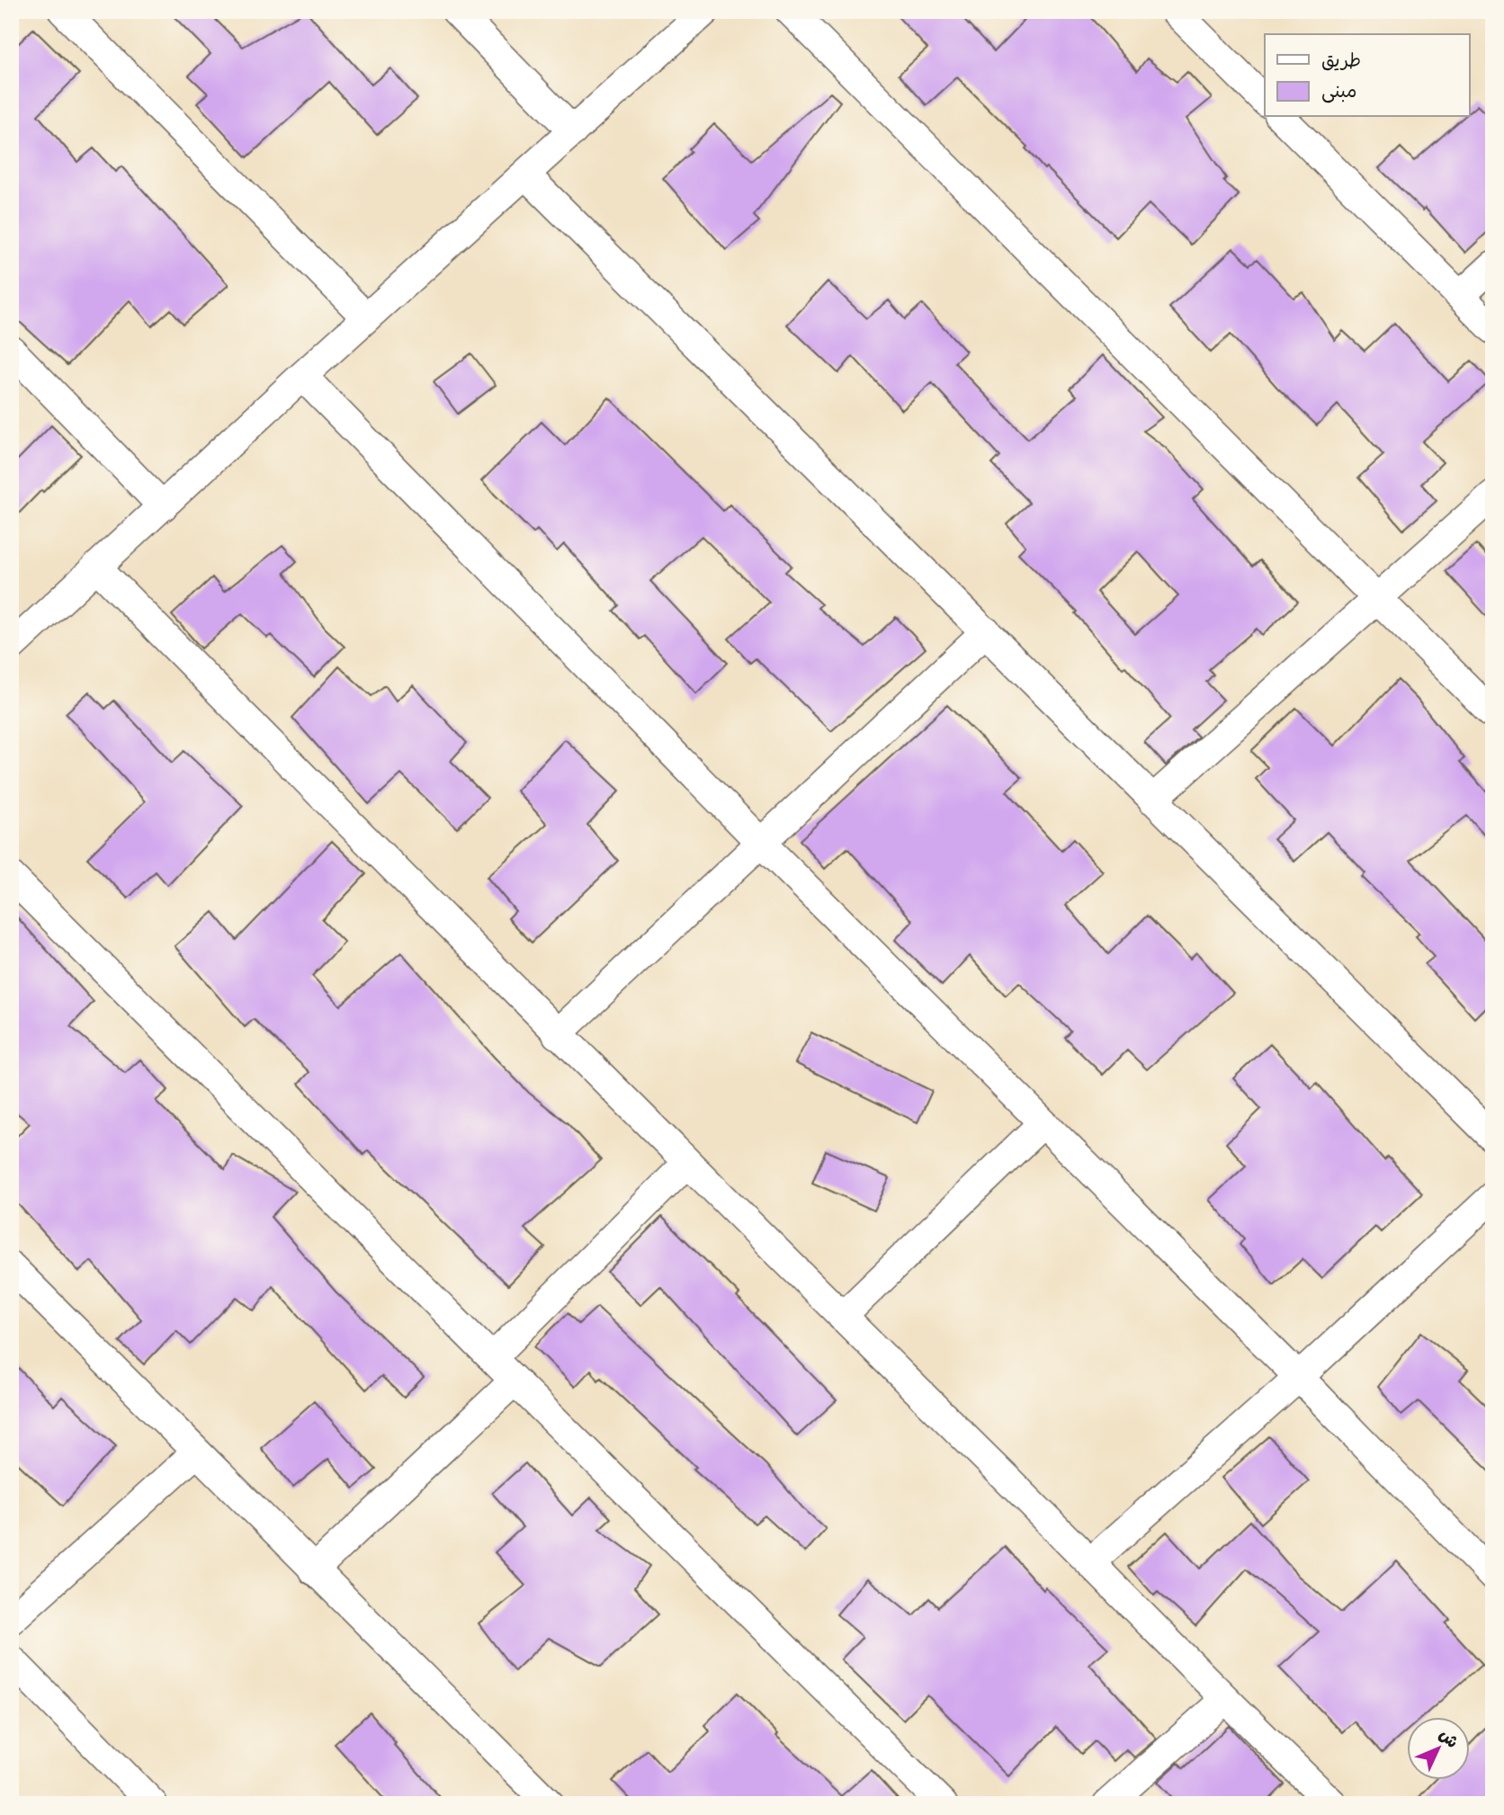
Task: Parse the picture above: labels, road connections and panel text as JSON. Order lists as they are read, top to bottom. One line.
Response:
{"legend":["طريق","مبنى"],"north":"top right"}
